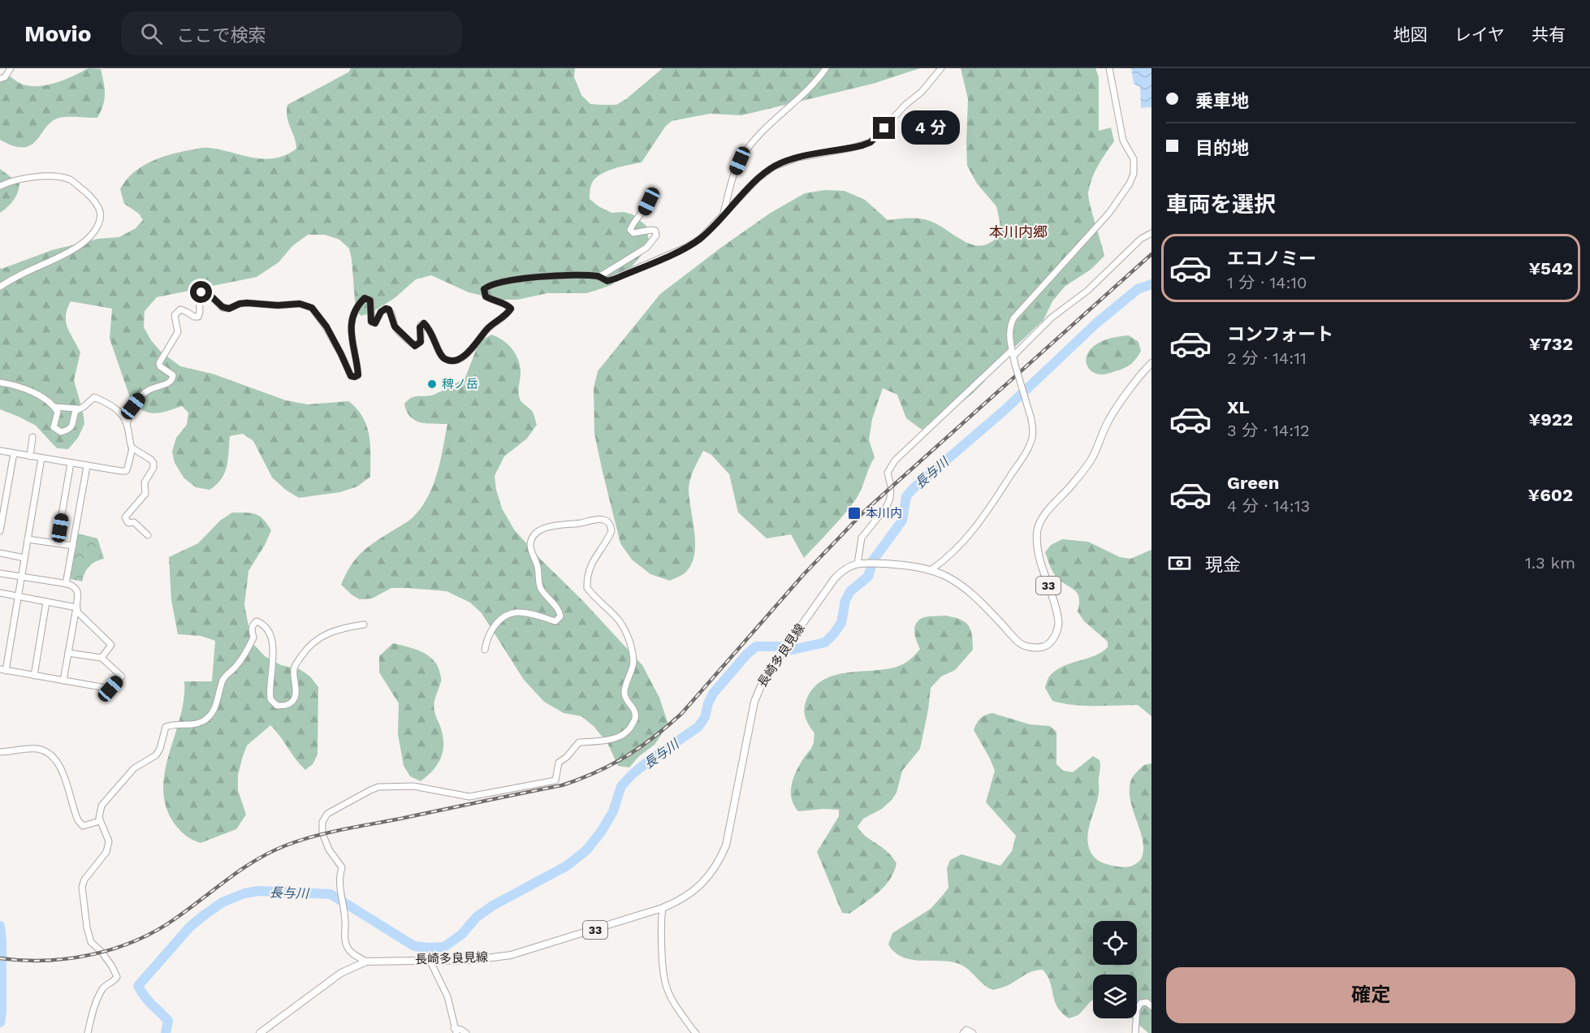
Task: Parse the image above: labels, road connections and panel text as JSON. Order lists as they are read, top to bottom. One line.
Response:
{"streets":{"main road":["33","長崎多良見線"]},"districts":["本川内郷"],"water":["長与川"],"places":{"other":["稗ノ岳"],"transit":["本川内"]},"page":{"header":"Movio","search":"ここで検索","nav":["地図","レイヤ","共有"],"banner":["乗車地","目的地"],"bubble":"4 分","heading":"車両を選択","list":[{"name":"エコノミー","note":"1 分 · 14:10","value":"¥542"},{"name":"コンフォート","note":"2 分 · 14:11","value":"¥732"},{"name":"XL","note":"3 分 · 14:12","value":"¥922"},{"name":"Green","note":"4 分 · 14:13","value":"¥602"}],"pay":["現金","1.3 km"],"buttons":"確定"}}
